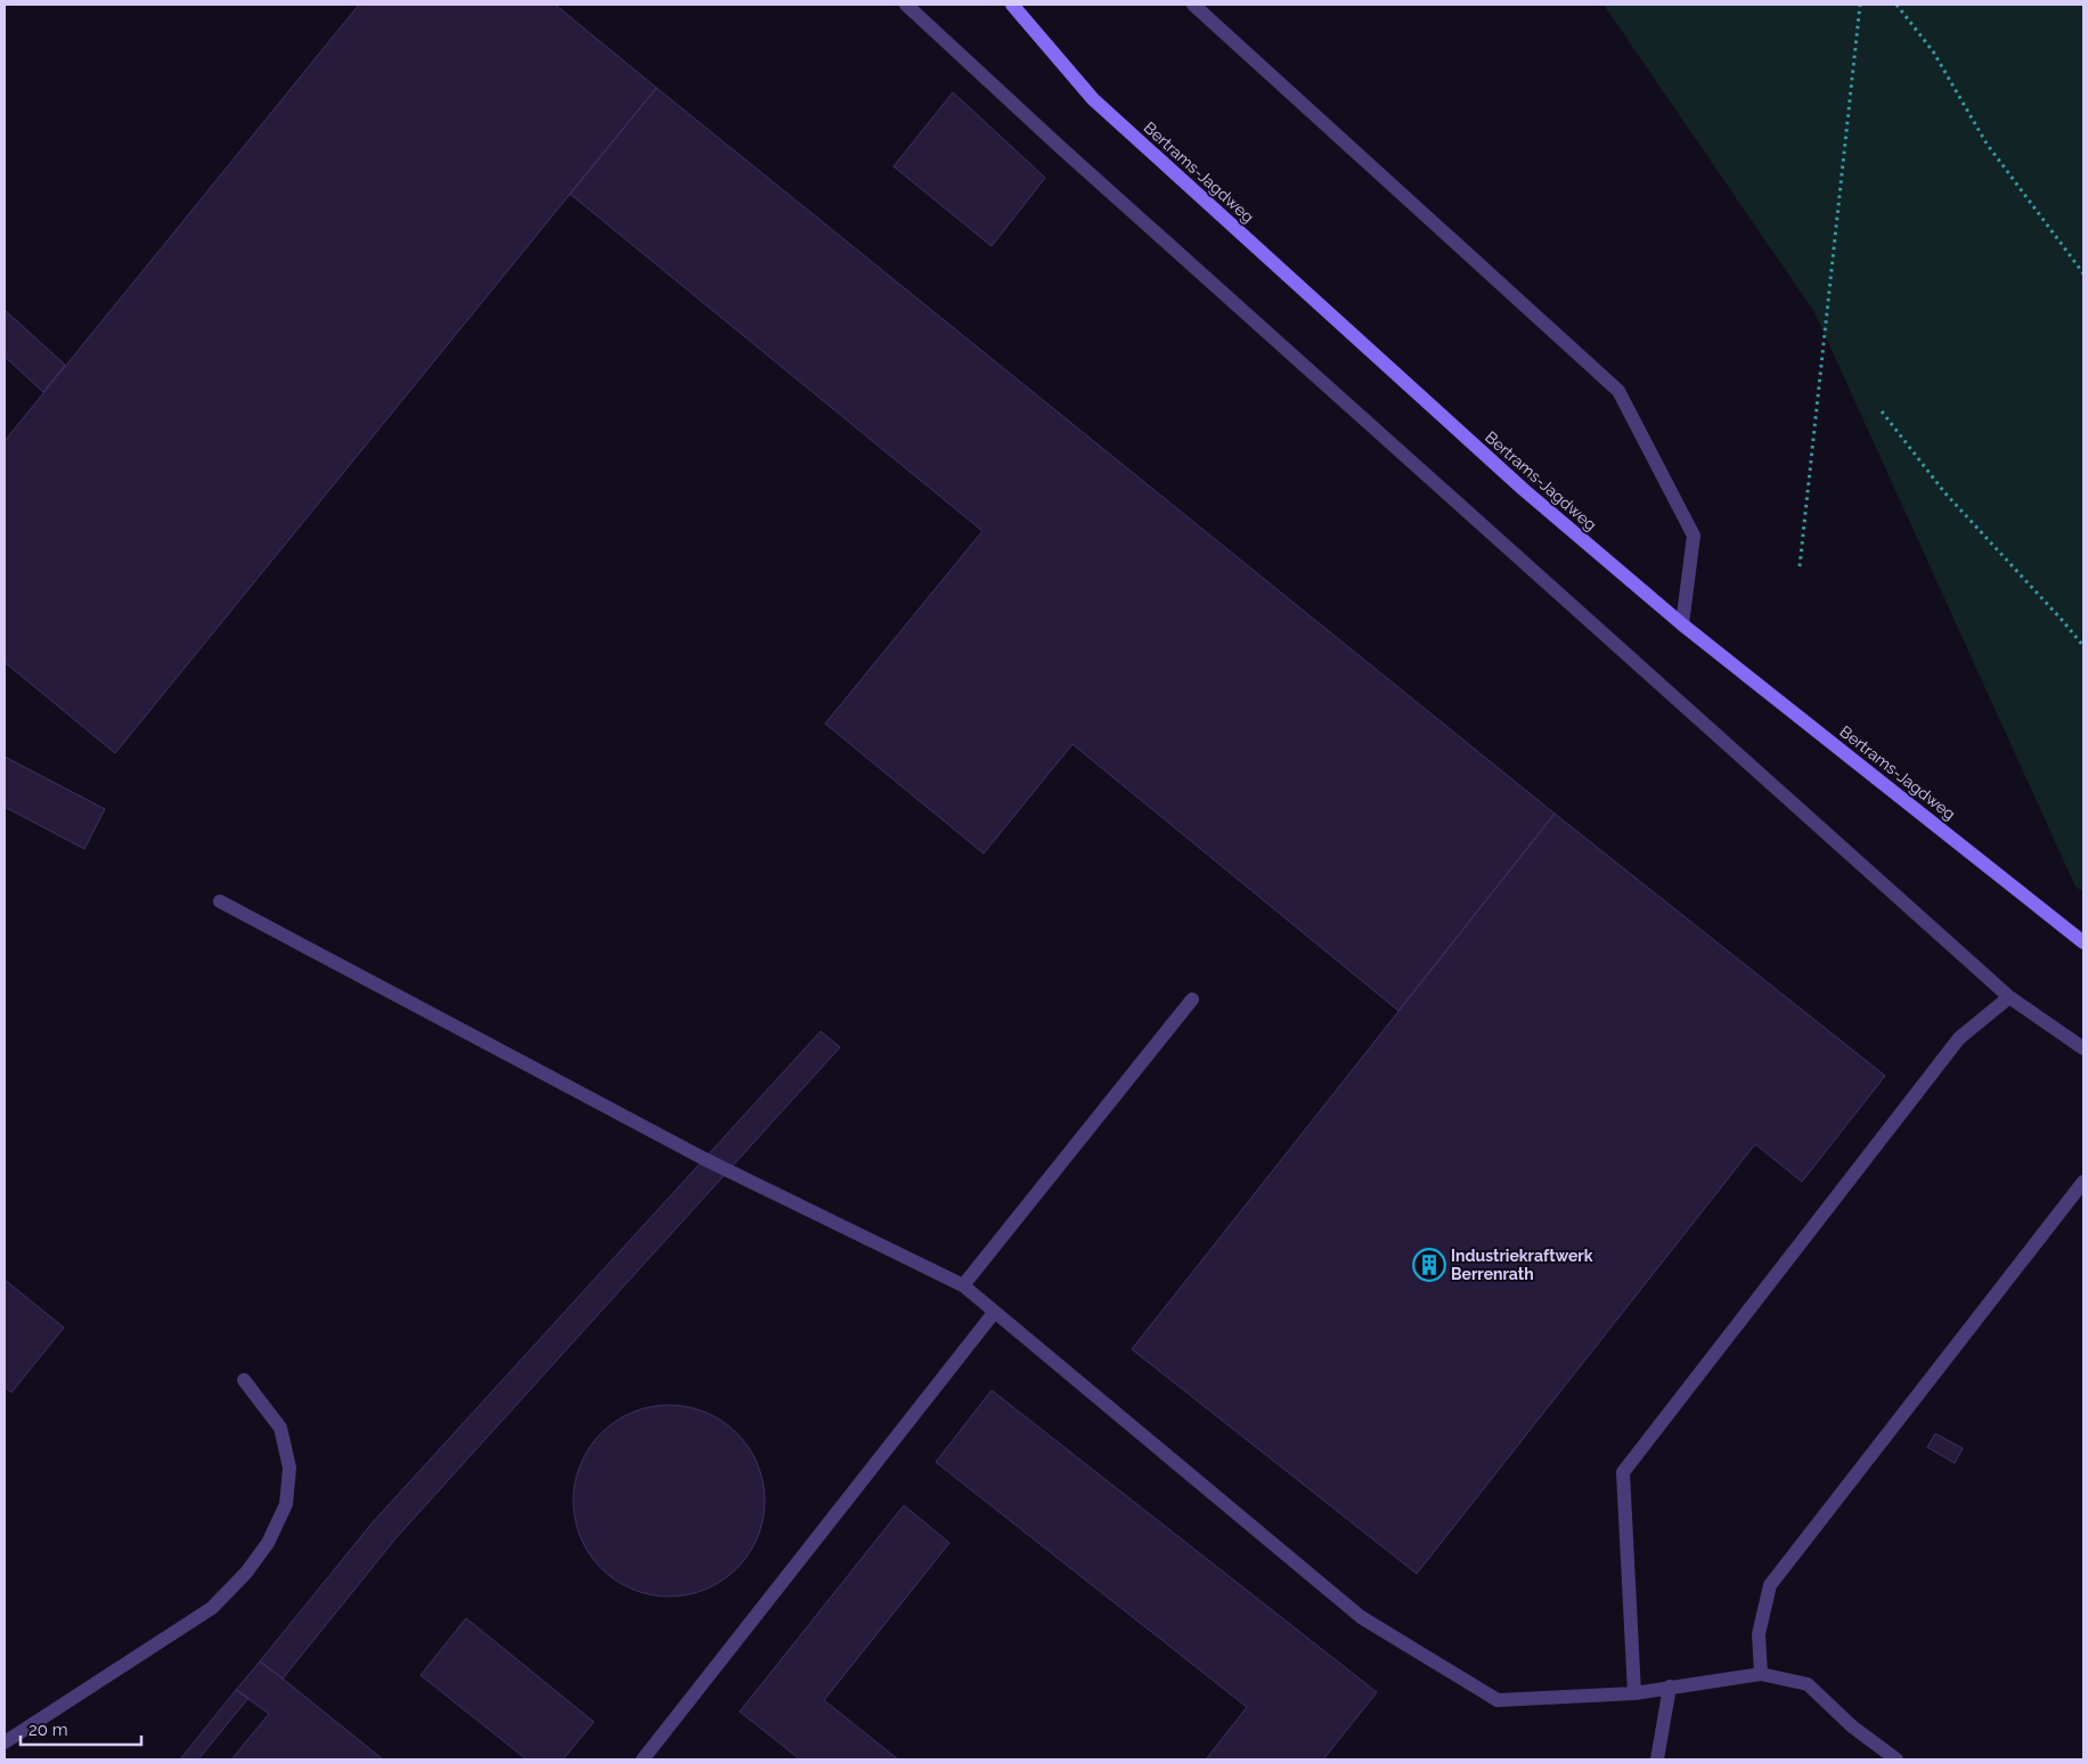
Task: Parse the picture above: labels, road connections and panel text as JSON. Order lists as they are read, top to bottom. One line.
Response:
{"streets":{"main road":["Bertrams-Jagdweg"]},"places":{"building":["Industriekraftwerk Berrenrath"]},"scale_bar":"20 m"}
